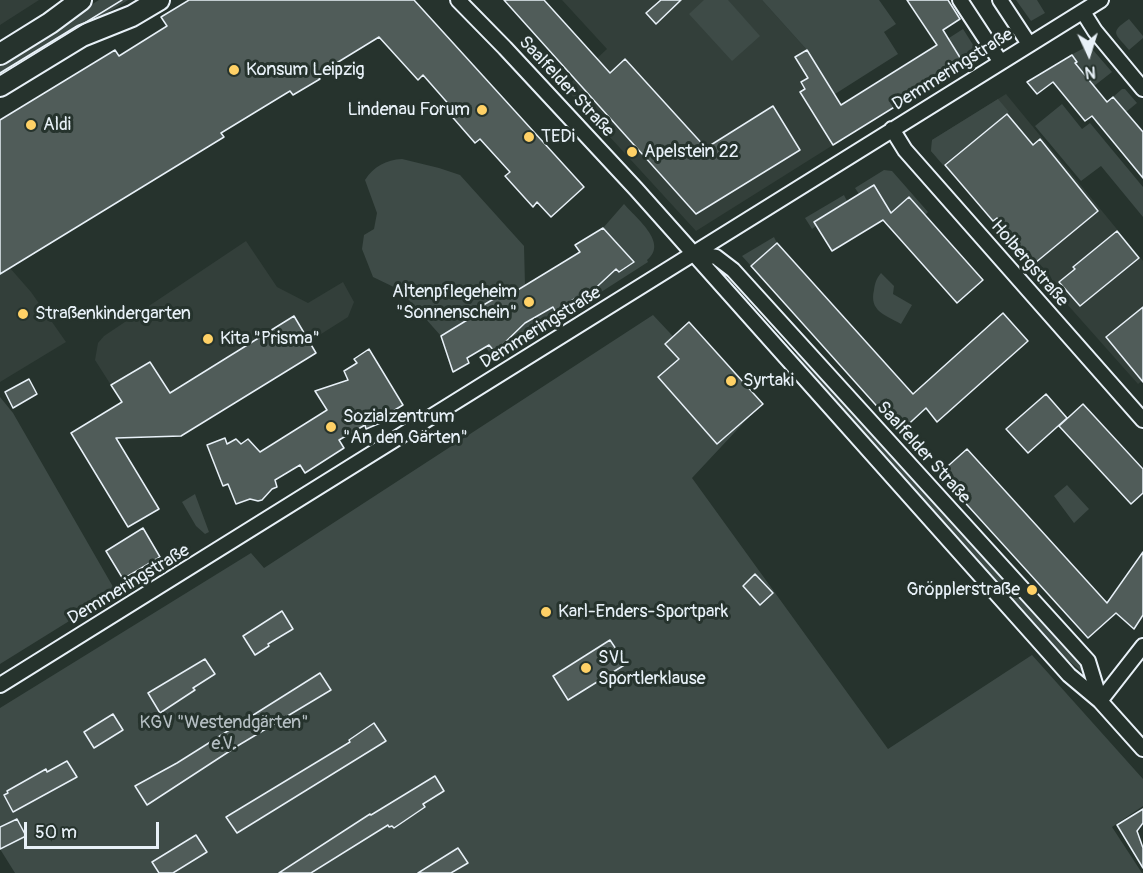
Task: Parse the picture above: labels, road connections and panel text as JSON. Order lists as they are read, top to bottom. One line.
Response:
{"streets":{"street":["Demmeringstraße","Saalfelder Straße","Holbergstraße"]},"crossings":[["Demmeringstraße","Saalfelder Straße"],["Demmeringstraße","Holbergstraße"]],"parks":["KGV \"Westendgärten\" e.V."],"places":["Konsum Leipzig","Lindenau Forum","Aldi","TEDi","Apelstein 22","Altenpflegeheim \"Sonnenschein\"","Straßenkindergarten","Kita \"Prisma\"","Syrtaki","Sozialzentrum \"An den Gärten\"","Gröpplerstraße","Karl-Enders-Sportpark","SVL Sportlerklause"],"scale_bar":"50 m","north":"bottom"}
